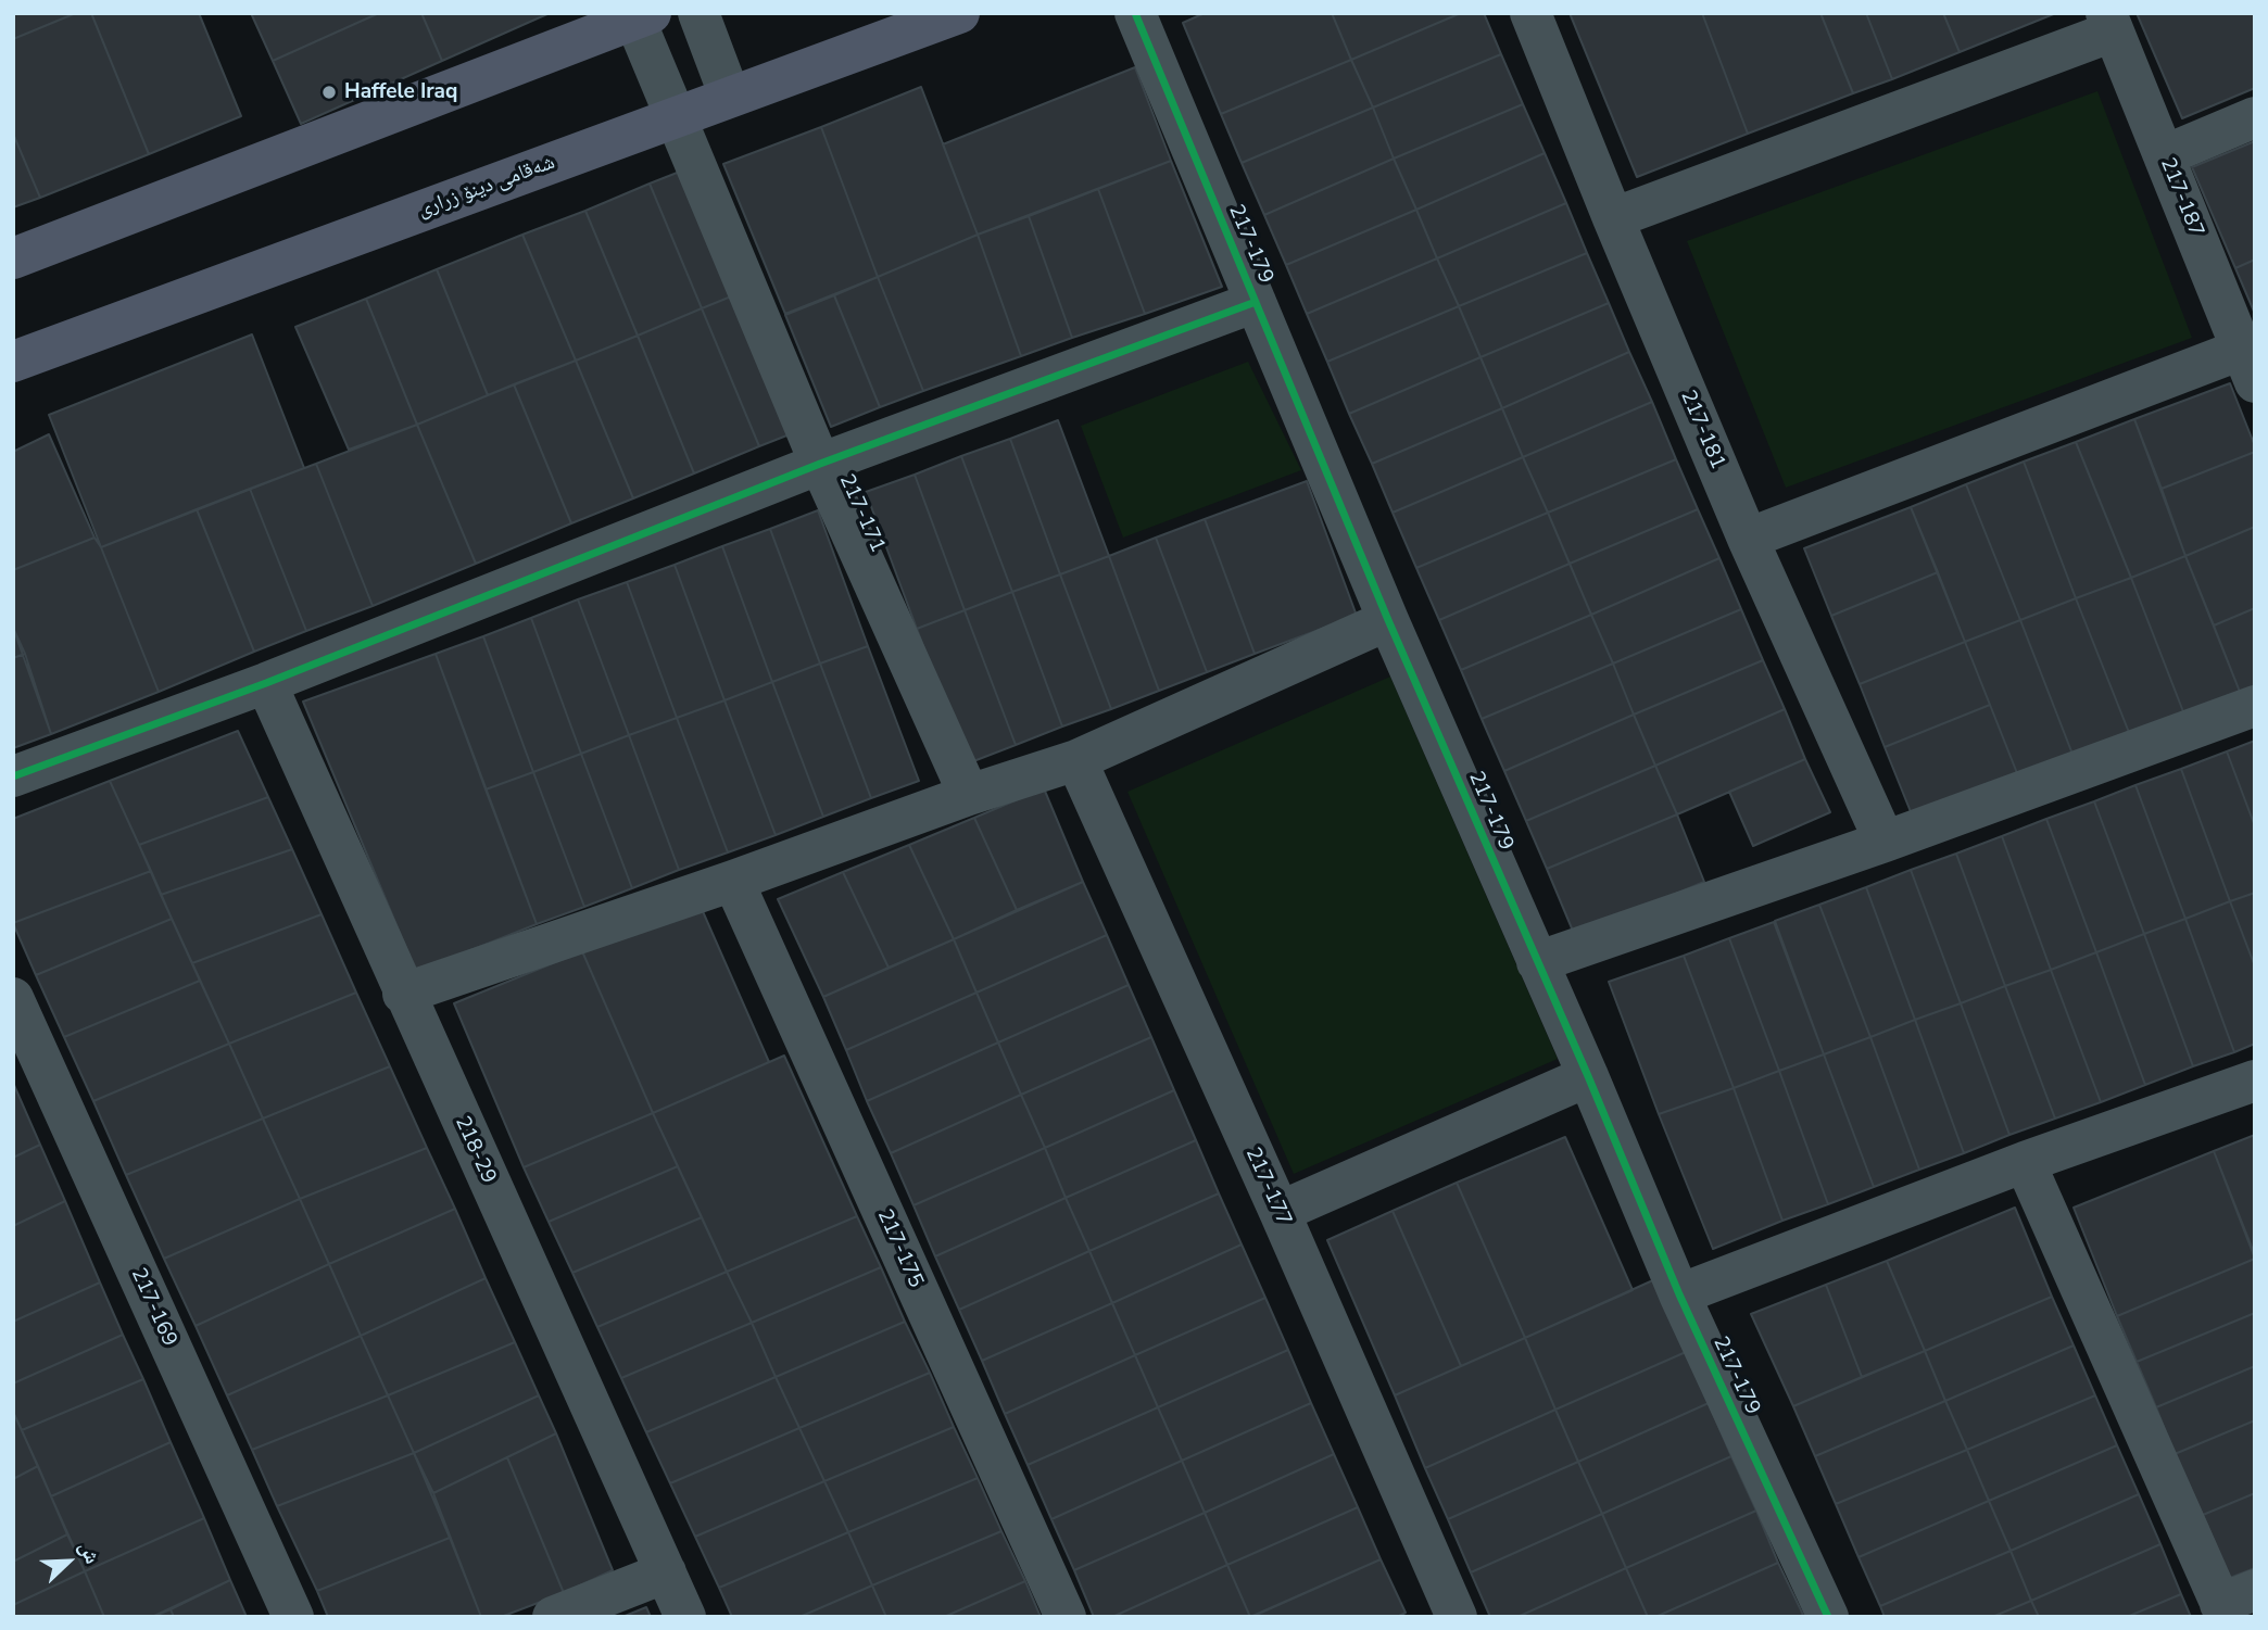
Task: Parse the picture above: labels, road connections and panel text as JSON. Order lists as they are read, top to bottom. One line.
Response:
{"streets":{"main road":["شەقامی دینۆ زراری"],"street":["217-187","217-179","217-181","217-171","218-29","217-177","217-175","217-169"]},"crossings":[["شەقامی دینۆ زراری","217-171"]],"places":["Haffele Iraq"],"north":"top right"}
